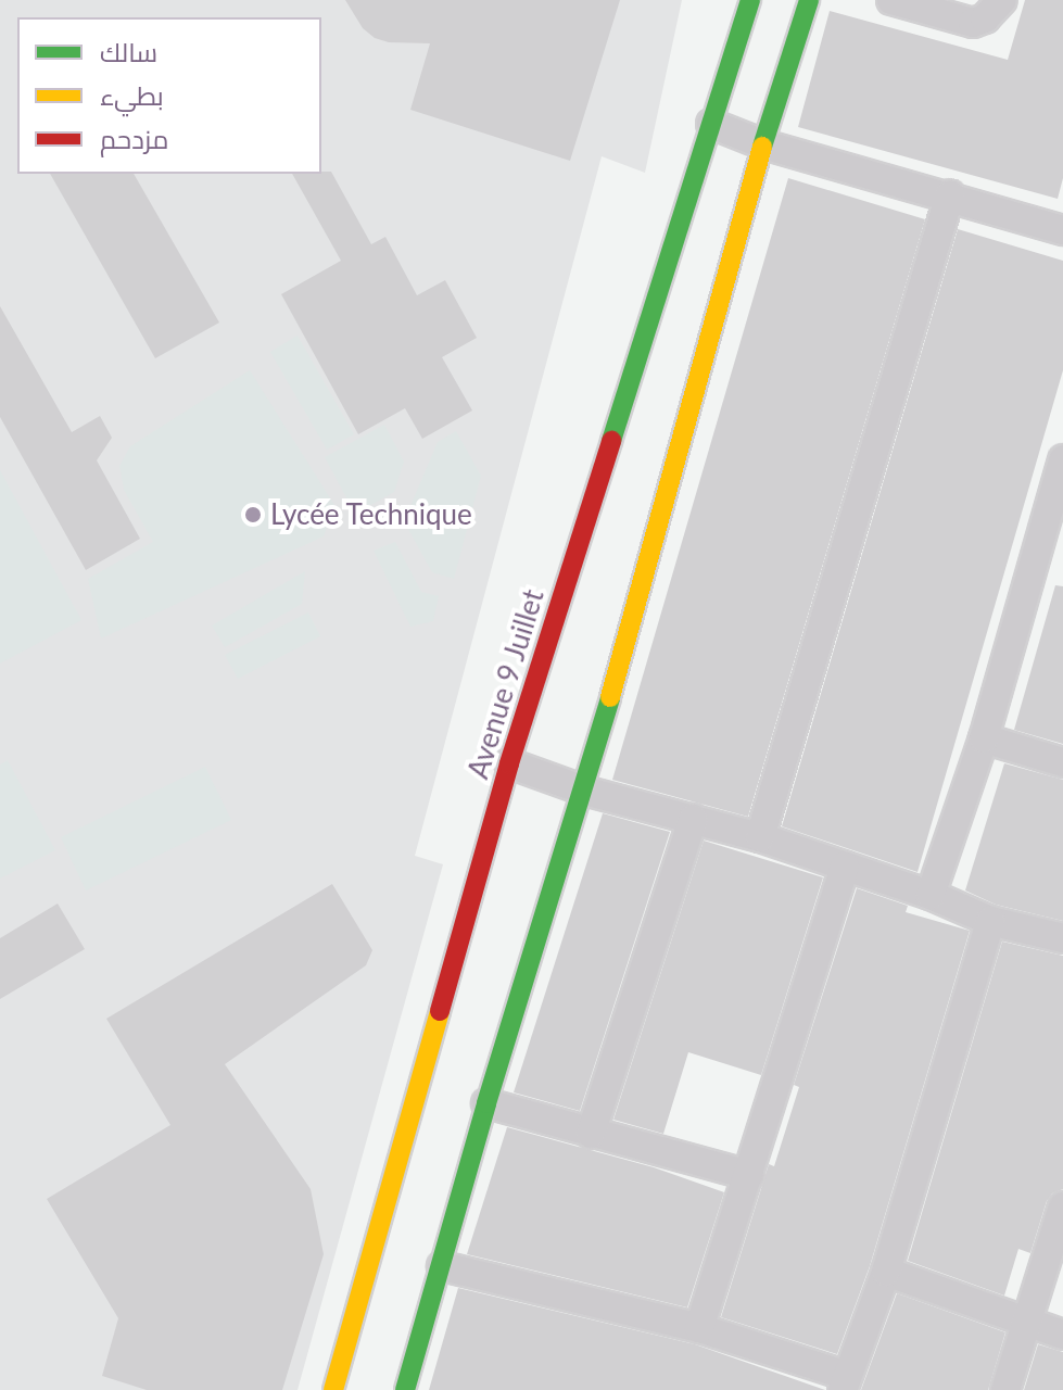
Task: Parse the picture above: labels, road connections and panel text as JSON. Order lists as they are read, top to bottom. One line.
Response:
{"streets":{"street":["Avenue 9 Juillet"]},"places":["Lycée Technique"],"legend":["سالك","بطيء","مزدحم"]}
